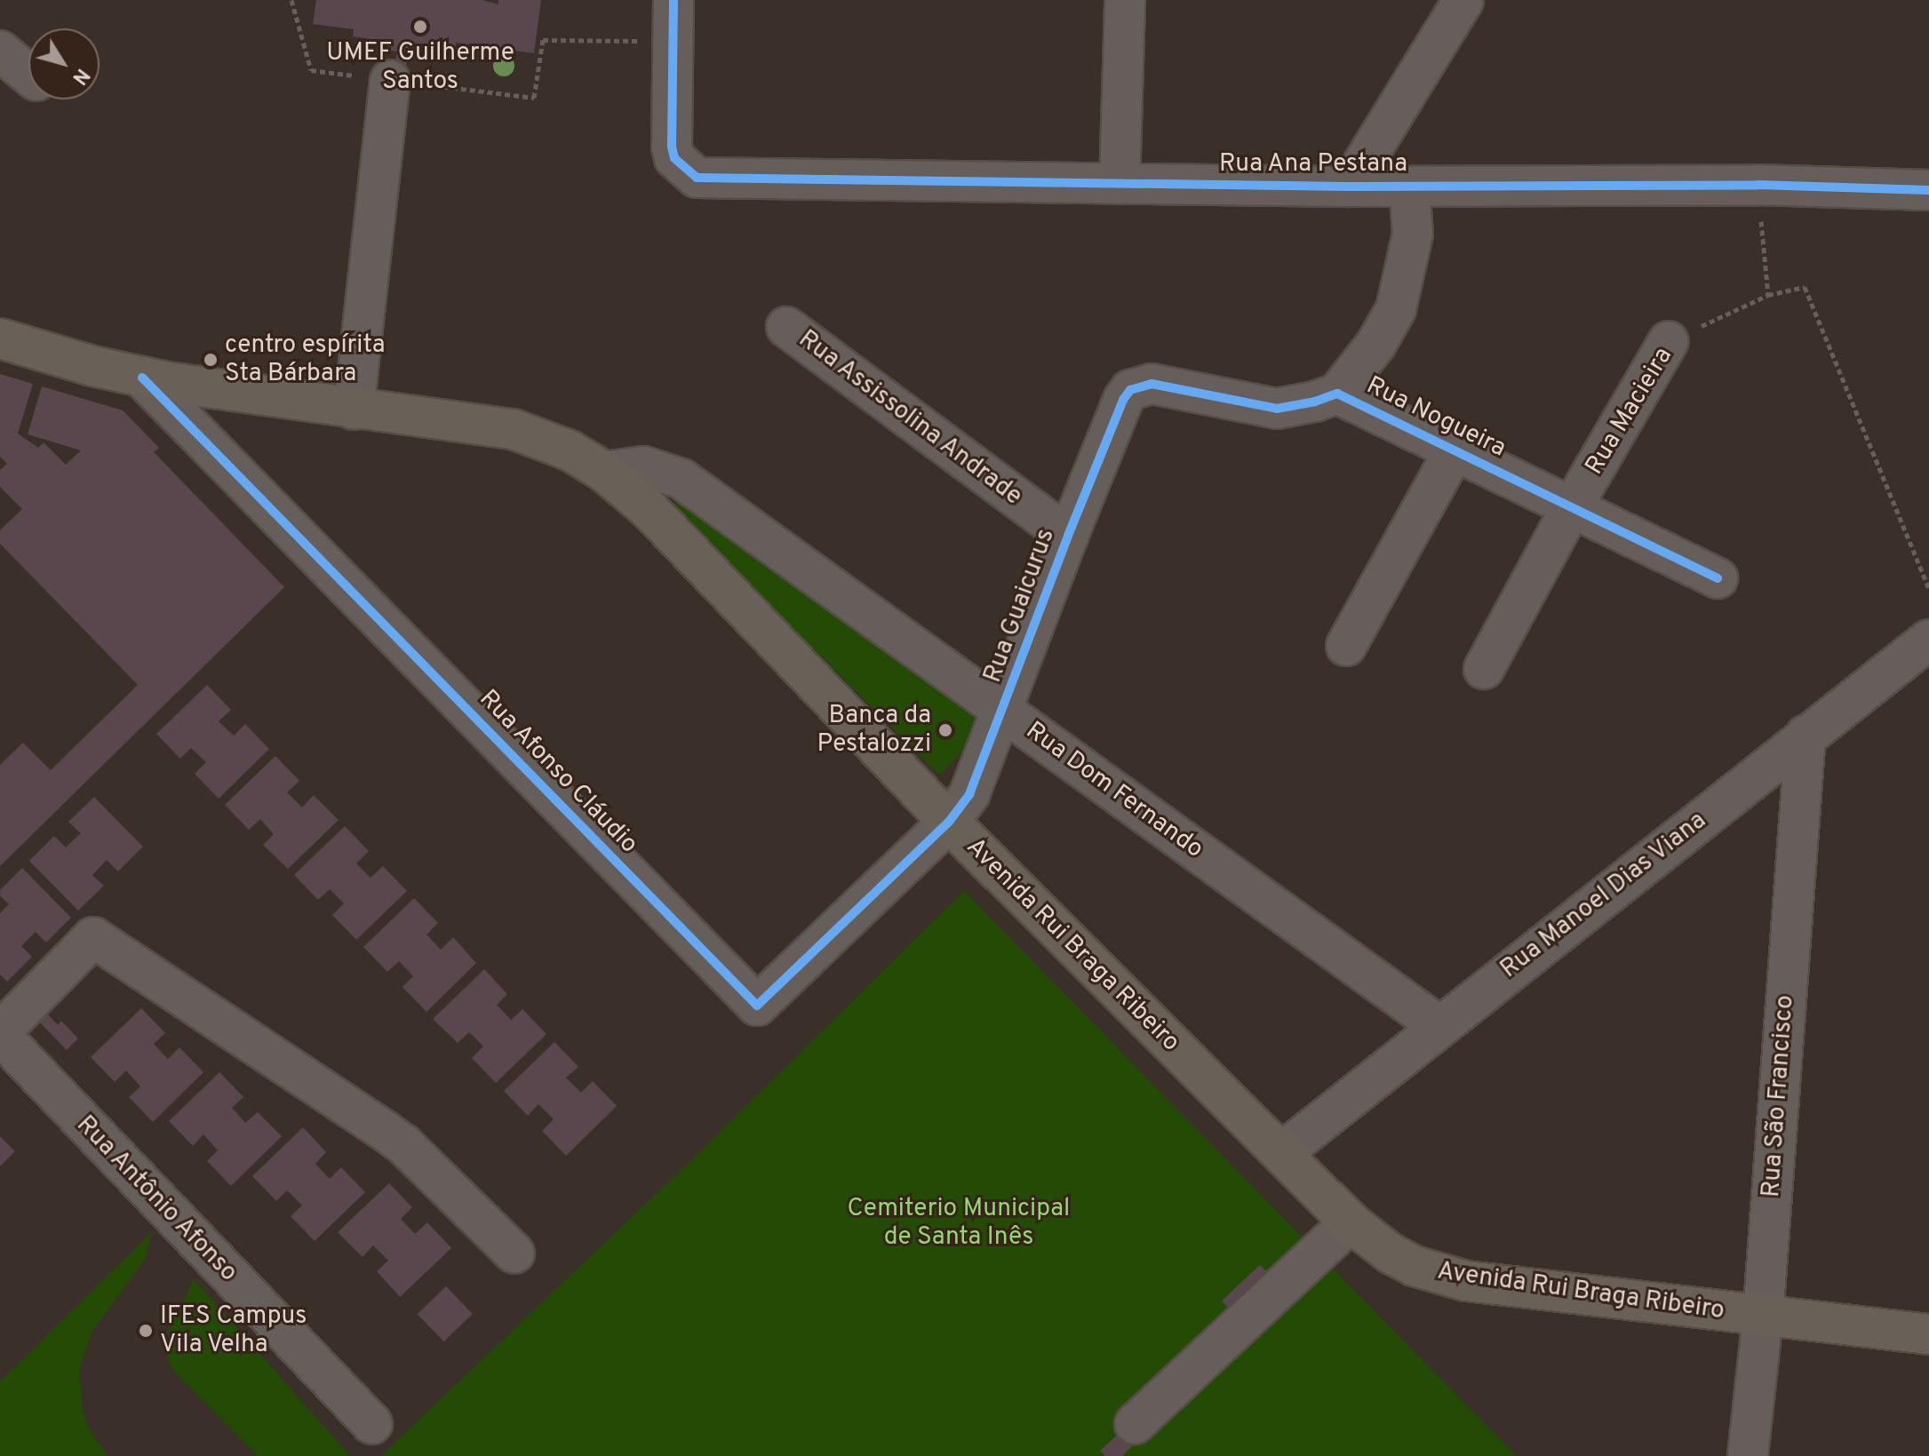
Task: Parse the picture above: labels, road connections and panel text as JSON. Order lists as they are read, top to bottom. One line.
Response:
{"streets":{"main road":["Avenida Rui Braga Ribeiro"],"street":["Rua Ana Pestana","Rua Macieira","Rua Nogueira","Rua Assissolina Andrade","Rua Guaicurus","Rua Afonso Cláudio","Rua Dom Fernando","Rua Manoel Dias Viana","Rua São Francisco","Rua Antônio Afonso"]},"crossings":[["Rua Macieira","Rua Nogueira"],["Rua Nogueira","Rua Guaicurus"],["Rua Assissolina Andrade","Rua Guaicurus"],["Rua Guaicurus","Rua Afonso Cláudio"],["Rua Guaicurus","Rua Dom Fernando"],["Rua Guaicurus","Avenida Rui Braga Ribeiro"],["Rua Afonso Cláudio","Avenida Rui Braga Ribeiro"],["Rua Dom Fernando","Rua Manoel Dias Viana"],["Rua Dom Fernando","Avenida Rui Braga Ribeiro"],["Rua Manoel Dias Viana","Avenida Rui Braga Ribeiro"],["Rua Manoel Dias Viana","Rua São Francisco"],["Avenida Rui Braga Ribeiro","Rua São Francisco"]],"parks":["Cemiterio Municipal de Santa Inês"],"places":["UMEF Guilherme Santos","centro espírita Sta Bárbara","Banca da Pestalozzi","IFES Campus Vila Velha"],"north":"bottom right"}
